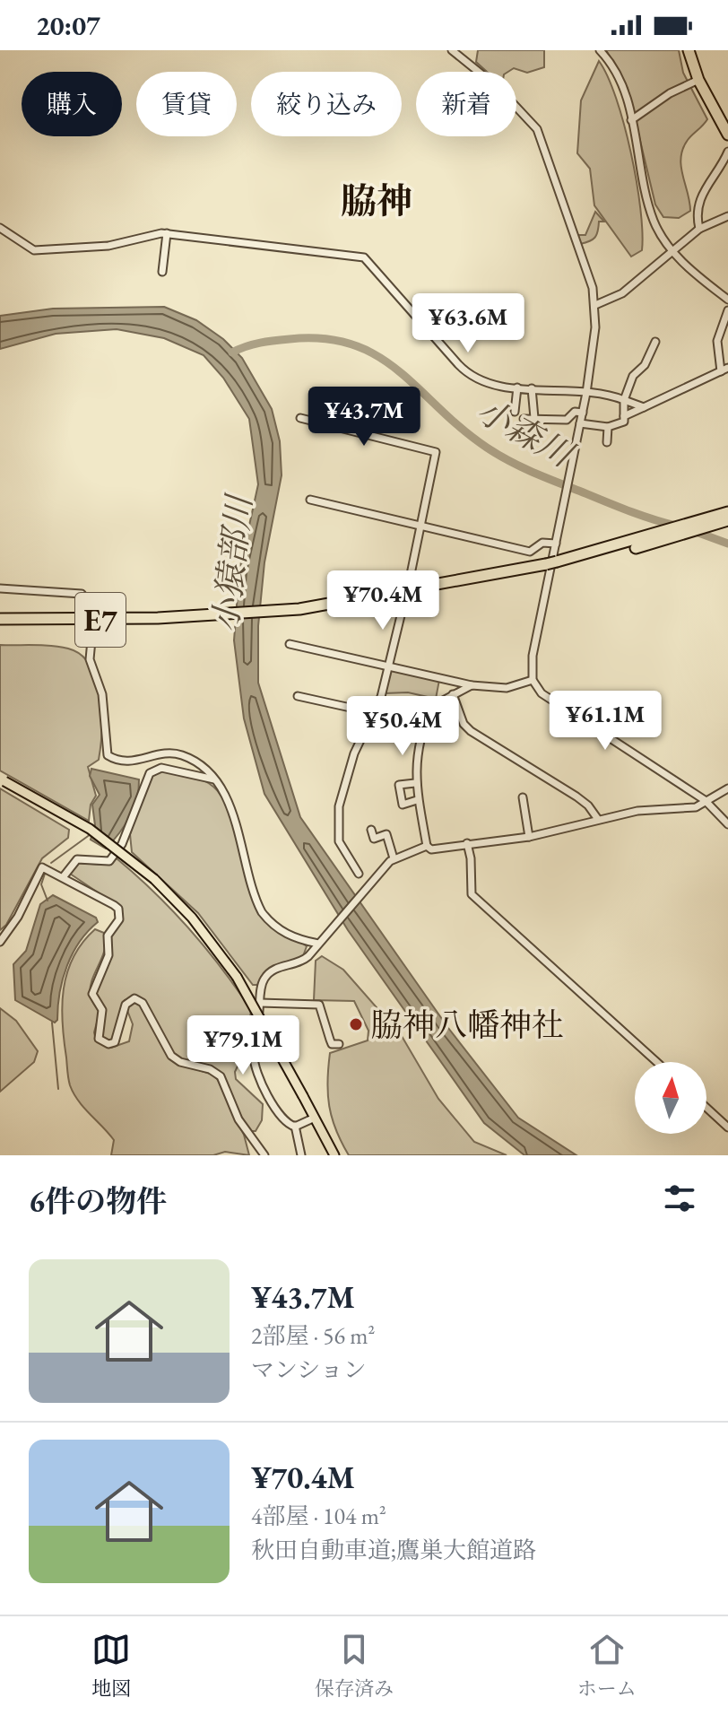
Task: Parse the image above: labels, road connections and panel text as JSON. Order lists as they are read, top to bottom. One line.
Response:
{"streets":{"highway":["E7"]},"districts":["脇神"],"water":["小森川","小猿部川"],"places":["脇神八幡神社"],"north":"top","page":{"status":"20:07","chip":["購入","賃貸","絞り込み","新着"],"price":["¥63.6M","¥43.7M","¥70.4M","¥61.1M","¥50.4M","¥79.1M"],"heading":"6件の物件","list":[{"name":"¥43.7M","note":"2部屋 · 56 m² · マンション"},{"name":"¥70.4M","note":"4部屋 · 104 m² · 秋田自動車道;鷹巣大館道路"}],"tabs":["地図","保存済み","ホーム"]}}
